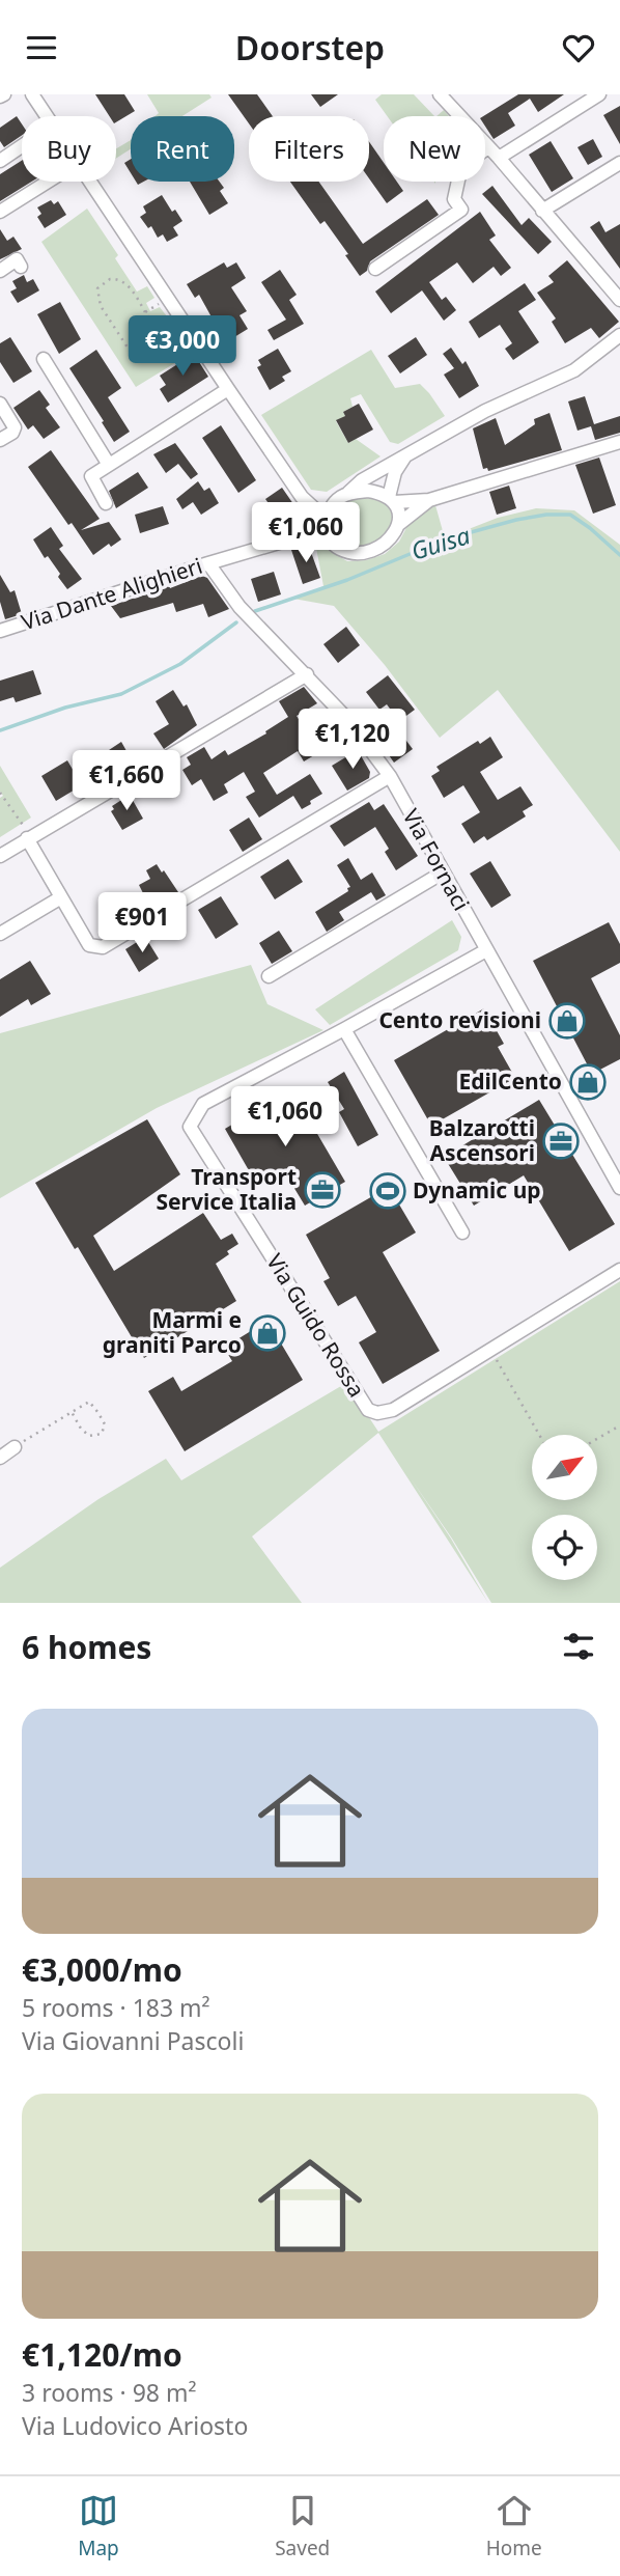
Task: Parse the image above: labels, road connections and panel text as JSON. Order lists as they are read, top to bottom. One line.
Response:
{"streets":{"street":["Via Dante Alighieri","Via Fornaci","Via Guido Rossa"]},"crossings":[["Via Dante Alighieri","Via Fornaci"]],"water":["Guisa"],"places":{"shop":["Cento revisioni","EdilCento","Marmi e graniti Parco"],"office":["Balzarotti Ascensori","Transport Service Italia"],"sports":["Dynamic up"]},"north":"top right","page":{"header":"Doorstep","chip":["Buy","Rent","Filters","New"],"price":["€3,000","€1,060","€1,120","€1,660","€901","€1,060"],"heading":"6 homes","list":[{"name":"€3,000/mo","note":"5 rooms · 183 m² · Via Giovanni Pascoli"},{"name":"€1,120/mo","note":"3 rooms · 98 m² · Via Ludovico Ariosto"}],"tabs":["Map","Saved","Home"]}}
